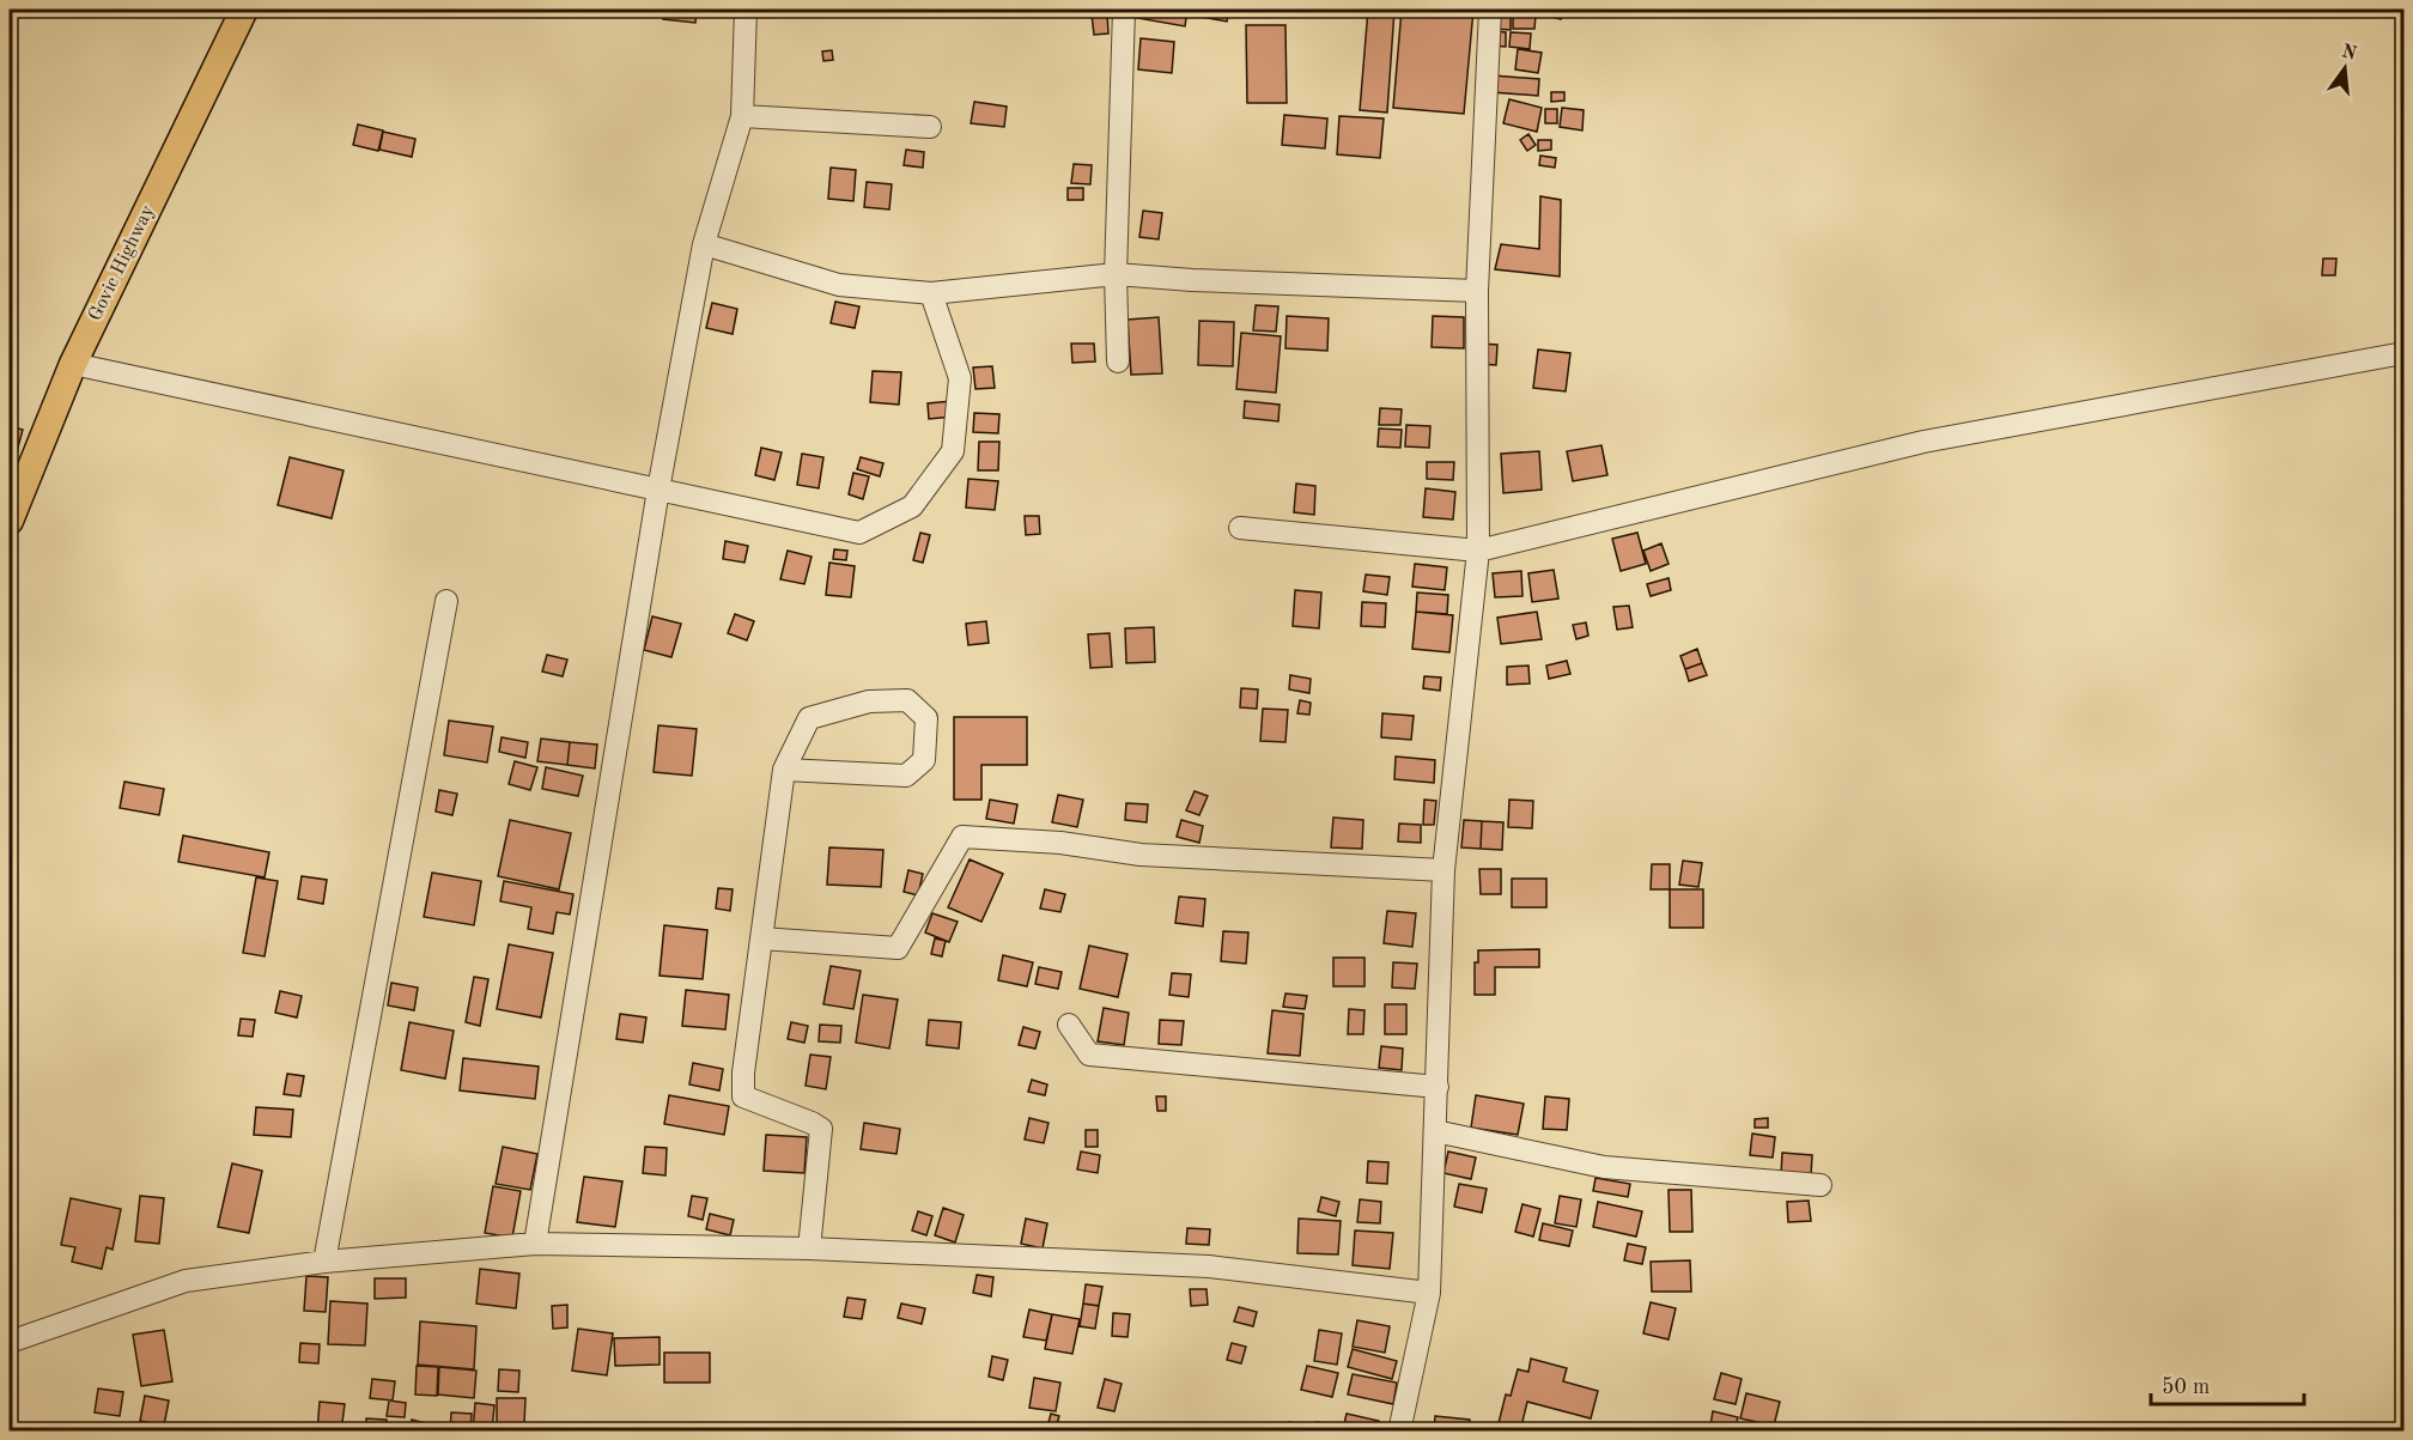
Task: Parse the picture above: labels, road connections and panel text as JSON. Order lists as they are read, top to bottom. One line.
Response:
{"streets":{"main road":["Govic Highway"]},"scale_bar":"50 m","north":"top"}
